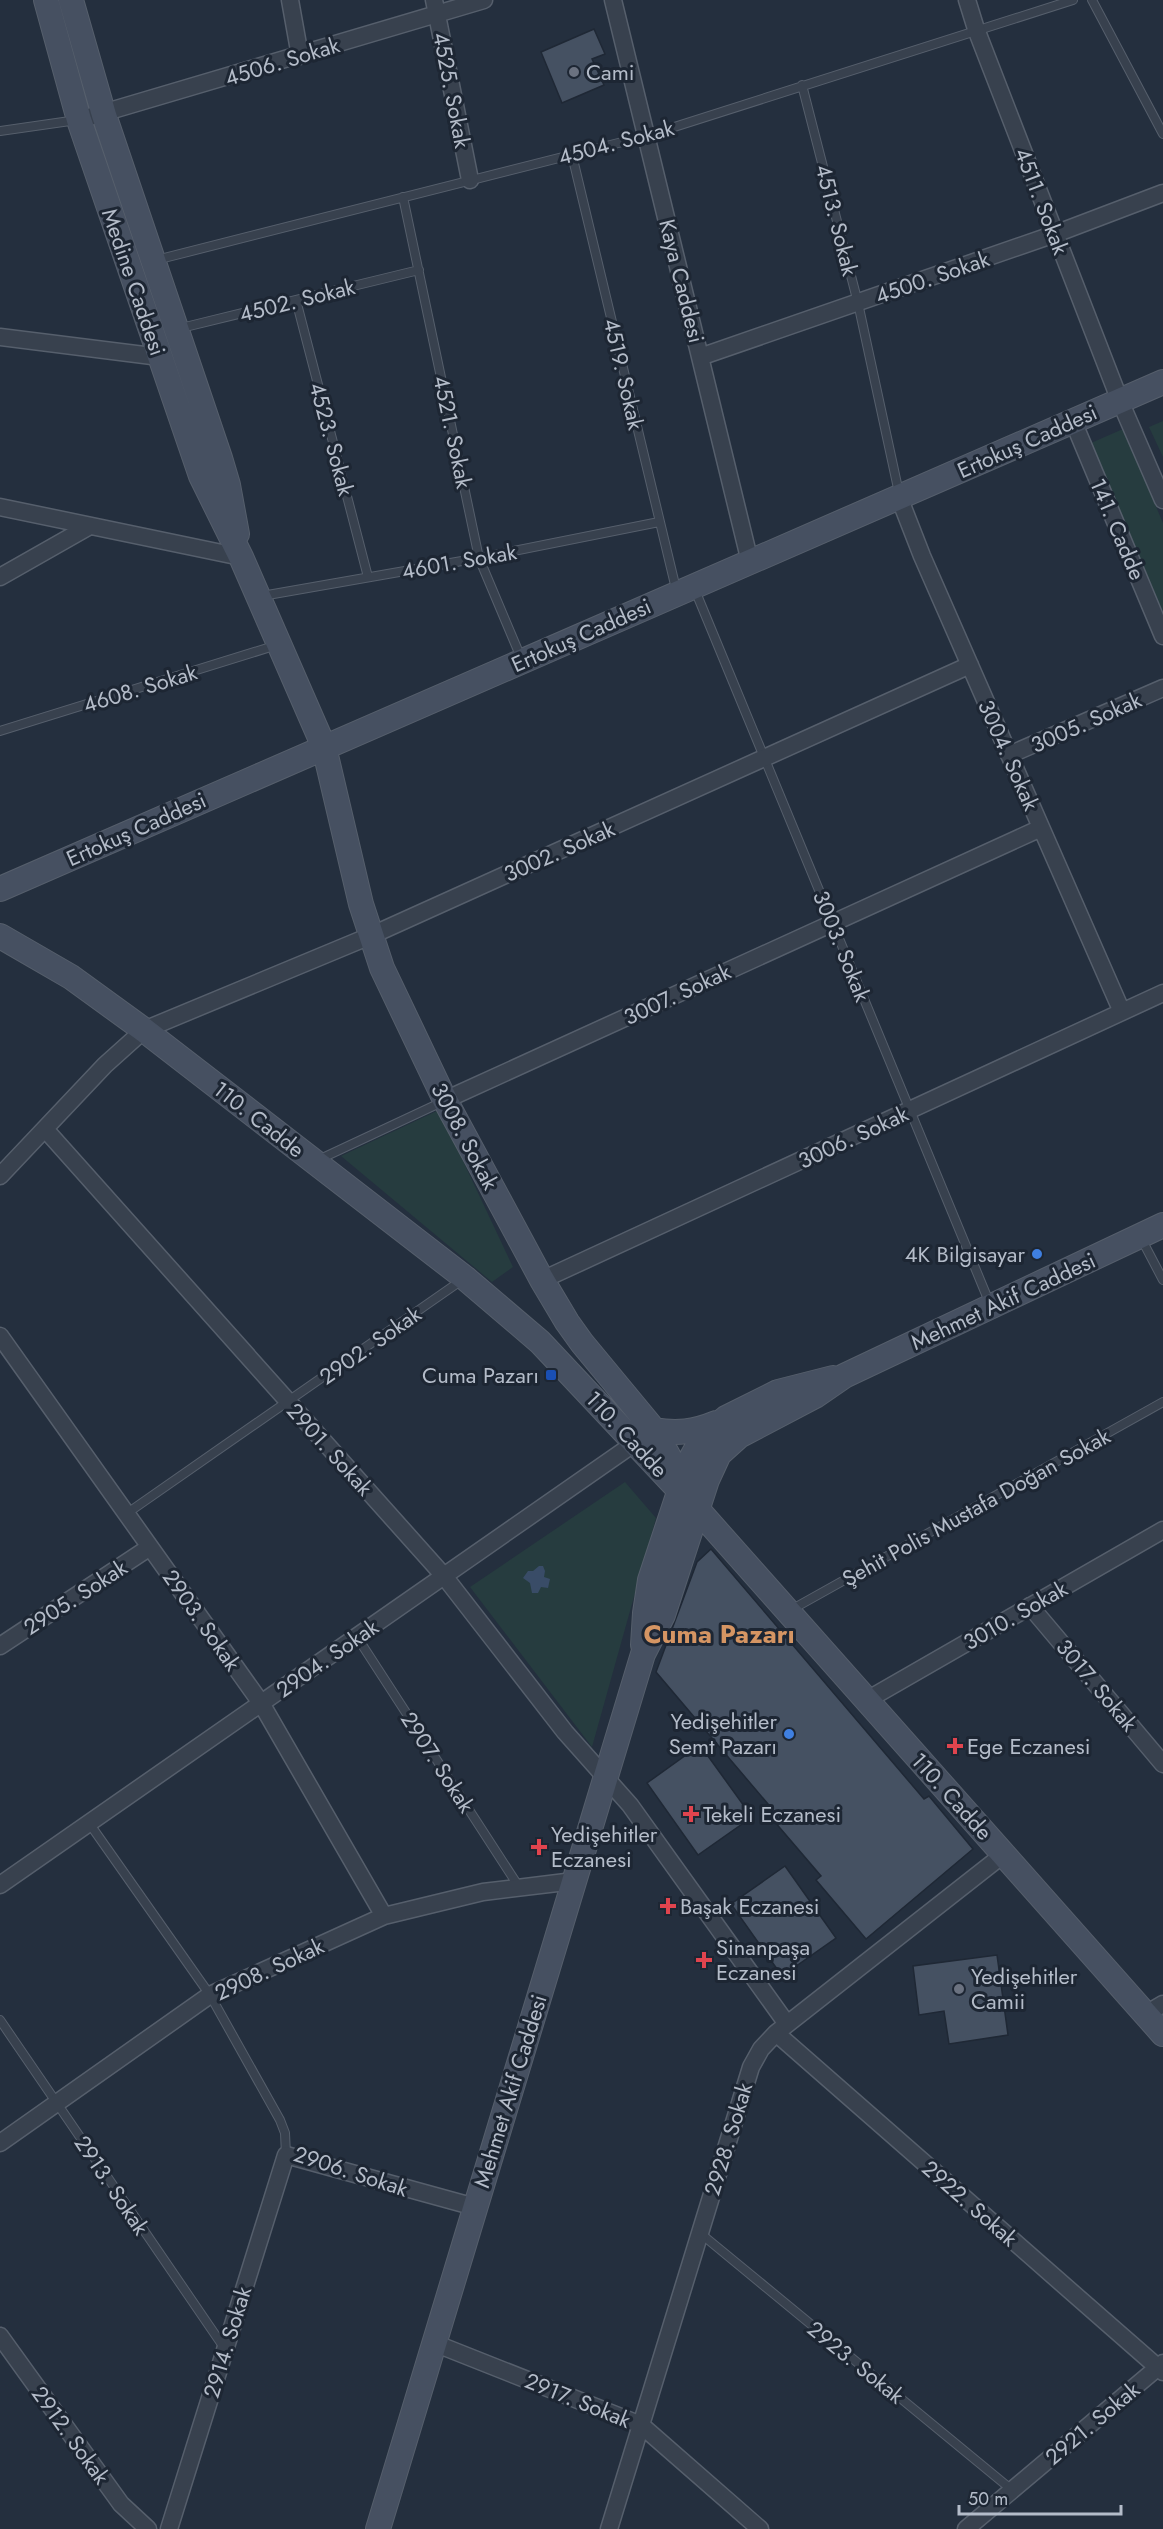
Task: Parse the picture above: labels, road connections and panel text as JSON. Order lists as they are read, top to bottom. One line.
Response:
{"streets":{"street":["4506. Sokak","4525. Sokak","4511. Sokak","4500. Sokak","Kaya Caddesi","Medine Caddesi","Ertokuş Caddesi","141. Cadde","3005. Sokak","3004. Sokak","3002. Sokak","3007. Sokak","110. Cadde","3008. Sokak","3006. Sokak","Mehmet Akif Caddesi","2901. Sokak","2905. Sokak","3010. Sokak","2903. Sokak","2904. Sokak","3017. Sokak","2908. Sokak","2928. Sokak","2906. Sokak","2922. Sokak","2914. Sokak","2917. Sokak","2921. Sokak","2912. Sokak"],"lane":["4504. Sokak","4513. Sokak","4502. Sokak","4519. Sokak","4521. Sokak","4523. Sokak","4601. Sokak","4608. Sokak","3003. Sokak","2902. Sokak","Şehit Polis Mustafa Doğan Sokak","2907. Sokak","2913. Sokak","2923. Sokak"]},"crossings":[["4506. Sokak","4525. Sokak"],["4506. Sokak","Medine Caddesi"],["4525. Sokak","4504. Sokak"],["4504. Sokak","4511. Sokak"],["4504. Sokak","4513. Sokak"],["4504. Sokak","Kaya Caddesi"],["4504. Sokak","Medine Caddesi"],["4504. Sokak","4519. Sokak"],["4504. Sokak","4521. Sokak"],["4511. Sokak","4500. Sokak"],["4511. Sokak","Ertokuş Caddesi"],["4513. Sokak","4500. Sokak"],["4513. Sokak","Ertokuş Caddesi"],["4513. Sokak","3004. Sokak"],["4500. Sokak","Kaya Caddesi"],["Kaya Caddesi","Ertokuş Caddesi"],["Medine Caddesi","4502. Sokak"],["Medine Caddesi","Ertokuş Caddesi"],["Medine Caddesi","4601. Sokak"],["Medine Caddesi","4608. Sokak"],["Medine Caddesi","3008. Sokak"],["4502. Sokak","4521. Sokak"],["4502. Sokak","4523. Sokak"],["4519. Sokak","Ertokuş Caddesi"],["4519. Sokak","4601. Sokak"],["4519. Sokak","3003. Sokak"],["4521. Sokak","Ertokuş Caddesi"],["4521. Sokak","4601. Sokak"],["4523. Sokak","4601. Sokak"],["Ertokuş Caddesi","141. Cadde"],["Ertokuş Caddesi","3004. Sokak"],["Ertokuş Caddesi","3003. Sokak"],["Ertokuş Caddesi","3008. Sokak"],["3005. Sokak","3004. Sokak"],["3004. Sokak","3002. Sokak"],["3004. Sokak","3007. Sokak"],["3004. Sokak","3006. Sokak"],["3002. Sokak","3003. Sokak"],["3002. Sokak","110. Cadde"],["3002. Sokak","3008. Sokak"],["3002. Sokak","2901. Sokak"],["3003. Sokak","3007. Sokak"],["3003. Sokak","3006. Sokak"],["3003. Sokak","Mehmet Akif Caddesi"],["3007. Sokak","110. Cadde"],["3007. Sokak","3008. Sokak"],["110. Cadde","3008. Sokak"],["110. Cadde","Mehmet Akif Caddesi"],["110. Cadde","2902. Sokak"],["110. Cadde","Şehit Polis Mustafa Doğan Sokak"],["110. Cadde","3010. Sokak"],["110. Cadde","2904. Sokak"],["110. Cadde","2928. Sokak"],["3008. Sokak","3006. Sokak"],["3008. Sokak","2904. Sokak"],["Mehmet Akif Caddesi","2901. Sokak"],["Mehmet Akif Caddesi","2908. Sokak"],["Mehmet Akif Caddesi","2906. Sokak"],["Mehmet Akif Caddesi","2922. Sokak"],["Mehmet Akif Caddesi","2917. Sokak"],["2902. Sokak","2901. Sokak"],["2902. Sokak","2903. Sokak"],["2901. Sokak","2904. Sokak"],["2901. Sokak","2922. Sokak"],["2905. Sokak","2903. Sokak"],["3010. Sokak","3017. Sokak"],["2903. Sokak","2904. Sokak"],["2903. Sokak","2908. Sokak"],["2904. Sokak","2907. Sokak"],["2904. Sokak","2906. Sokak"],["2907. Sokak","2908. Sokak"],["2908. Sokak","2906. Sokak"],["2908. Sokak","2913. Sokak"],["2928. Sokak","2922. Sokak"],["2928. Sokak","2923. Sokak"],["2928. Sokak","2917. Sokak"],["2906. Sokak","2914. Sokak"],["2913. Sokak","2914. Sokak"],["2922. Sokak","2921. Sokak"],["2923. Sokak","2921. Sokak"]],"districts":["Cuma Pazarı"],"places":{"other":["Cami","4K Bilgisayar","Yedişehitler Semt Pazarı","Yedişehitler Camii"],"transit":["Cuma Pazarı"],"health":["Ege Eczanesi","Tekeli Eczanesi","Yedişehitler Eczanesi","Başak Eczanesi","Sinanpaşa Eczanesi"]},"scale_bar":"50 m"}
